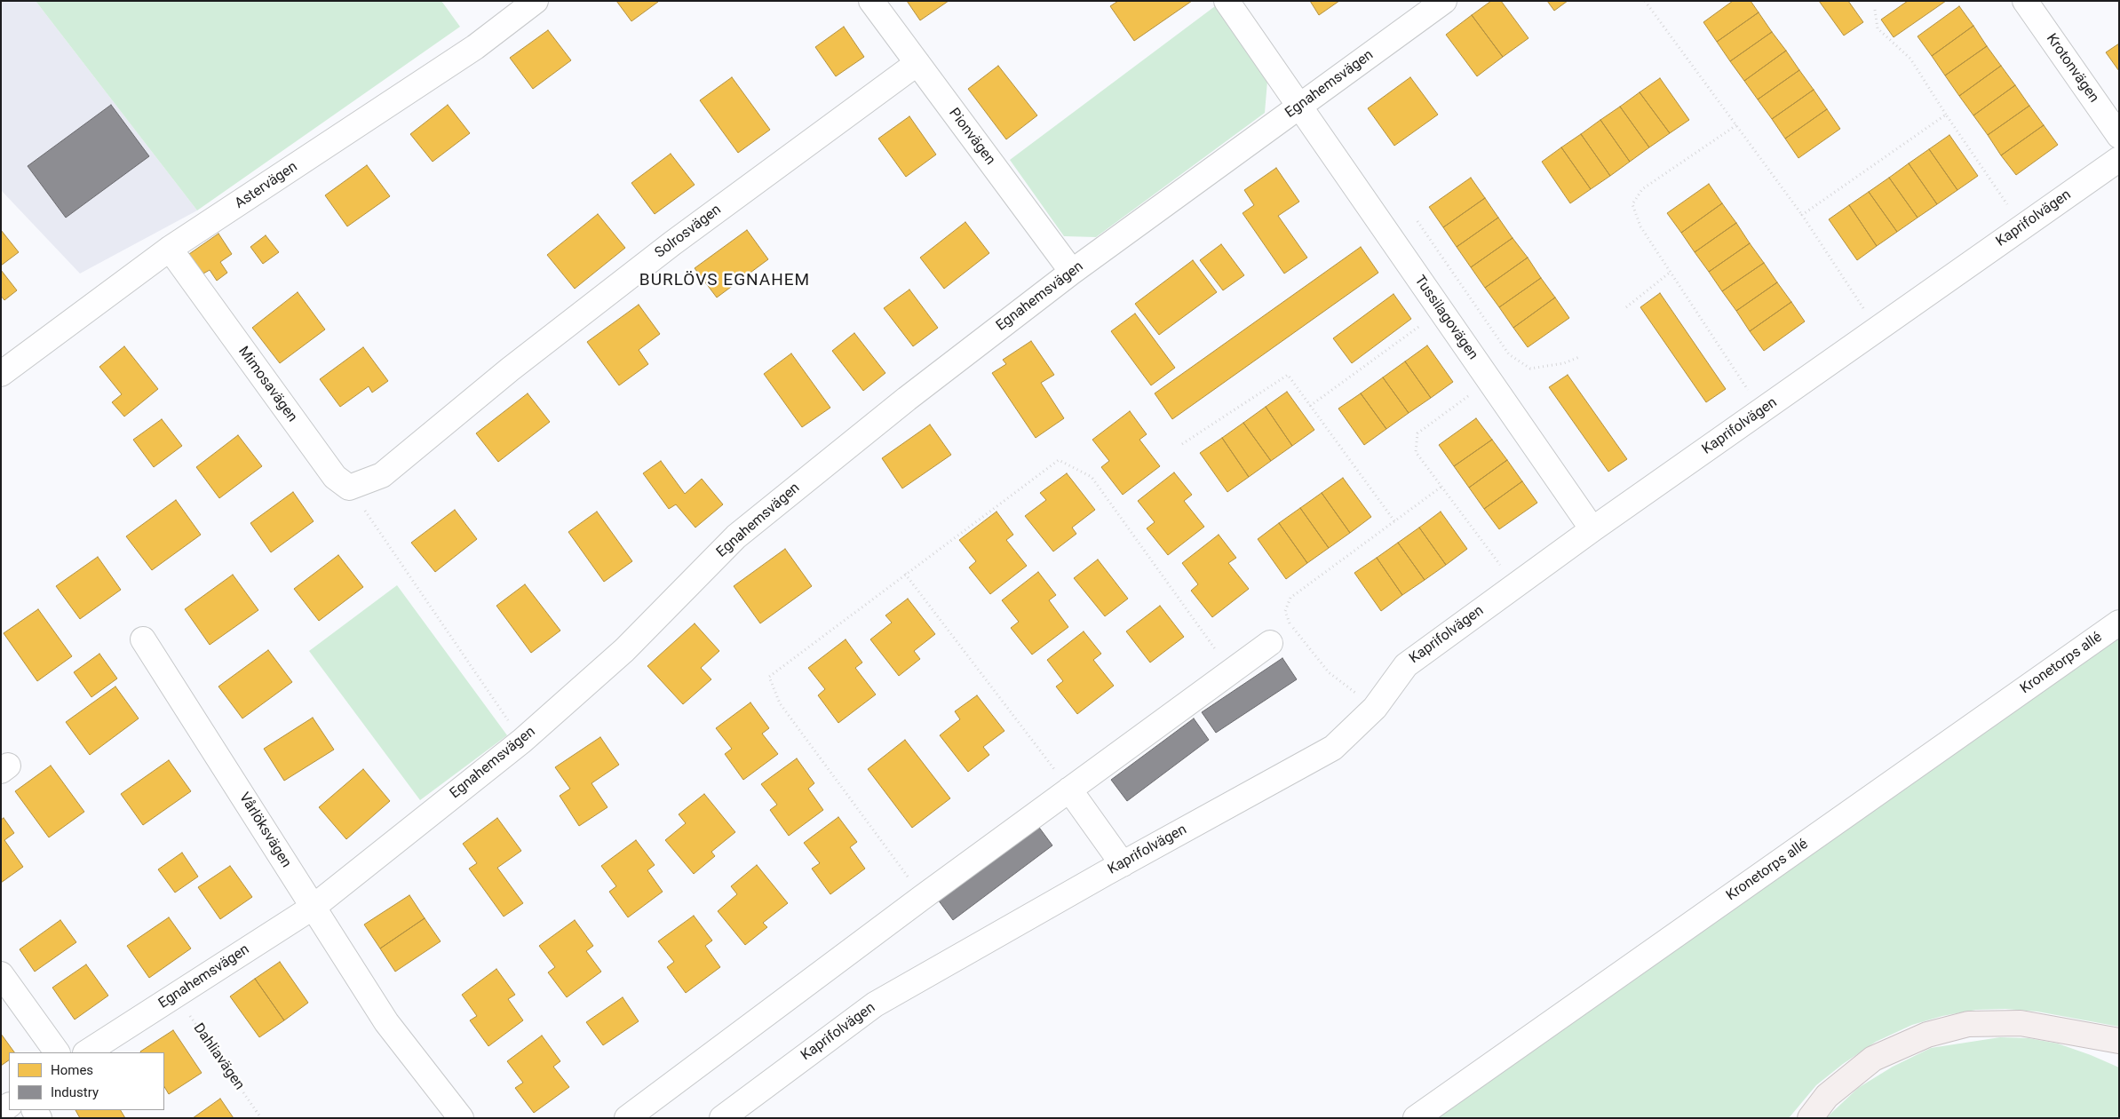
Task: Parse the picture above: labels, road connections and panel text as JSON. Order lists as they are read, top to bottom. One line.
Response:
{"streets":{"street":["Krotonvägen","Egnahemsvägen","Pionvägen","Astervägen","Kaprifolvägen","Solrosvägen","Tussilagovägen","Mimosavägen","Kronetorps allé","Vårlöksvägen"],"path":["Dahliavägen"]},"crossings":[["Egnahemsvägen","Pionvägen"],["Egnahemsvägen","Tussilagovägen"],["Egnahemsvägen","Vårlöksvägen"],["Egnahemsvägen","Dahliavägen"],["Pionvägen","Solrosvägen"],["Astervägen","Mimosavägen"],["Kaprifolvägen","Tussilagovägen"],["Solrosvägen","Mimosavägen"]],"districts":["BURLÖVS EGNAHEM"],"legend":["Homes","Industry"]}
